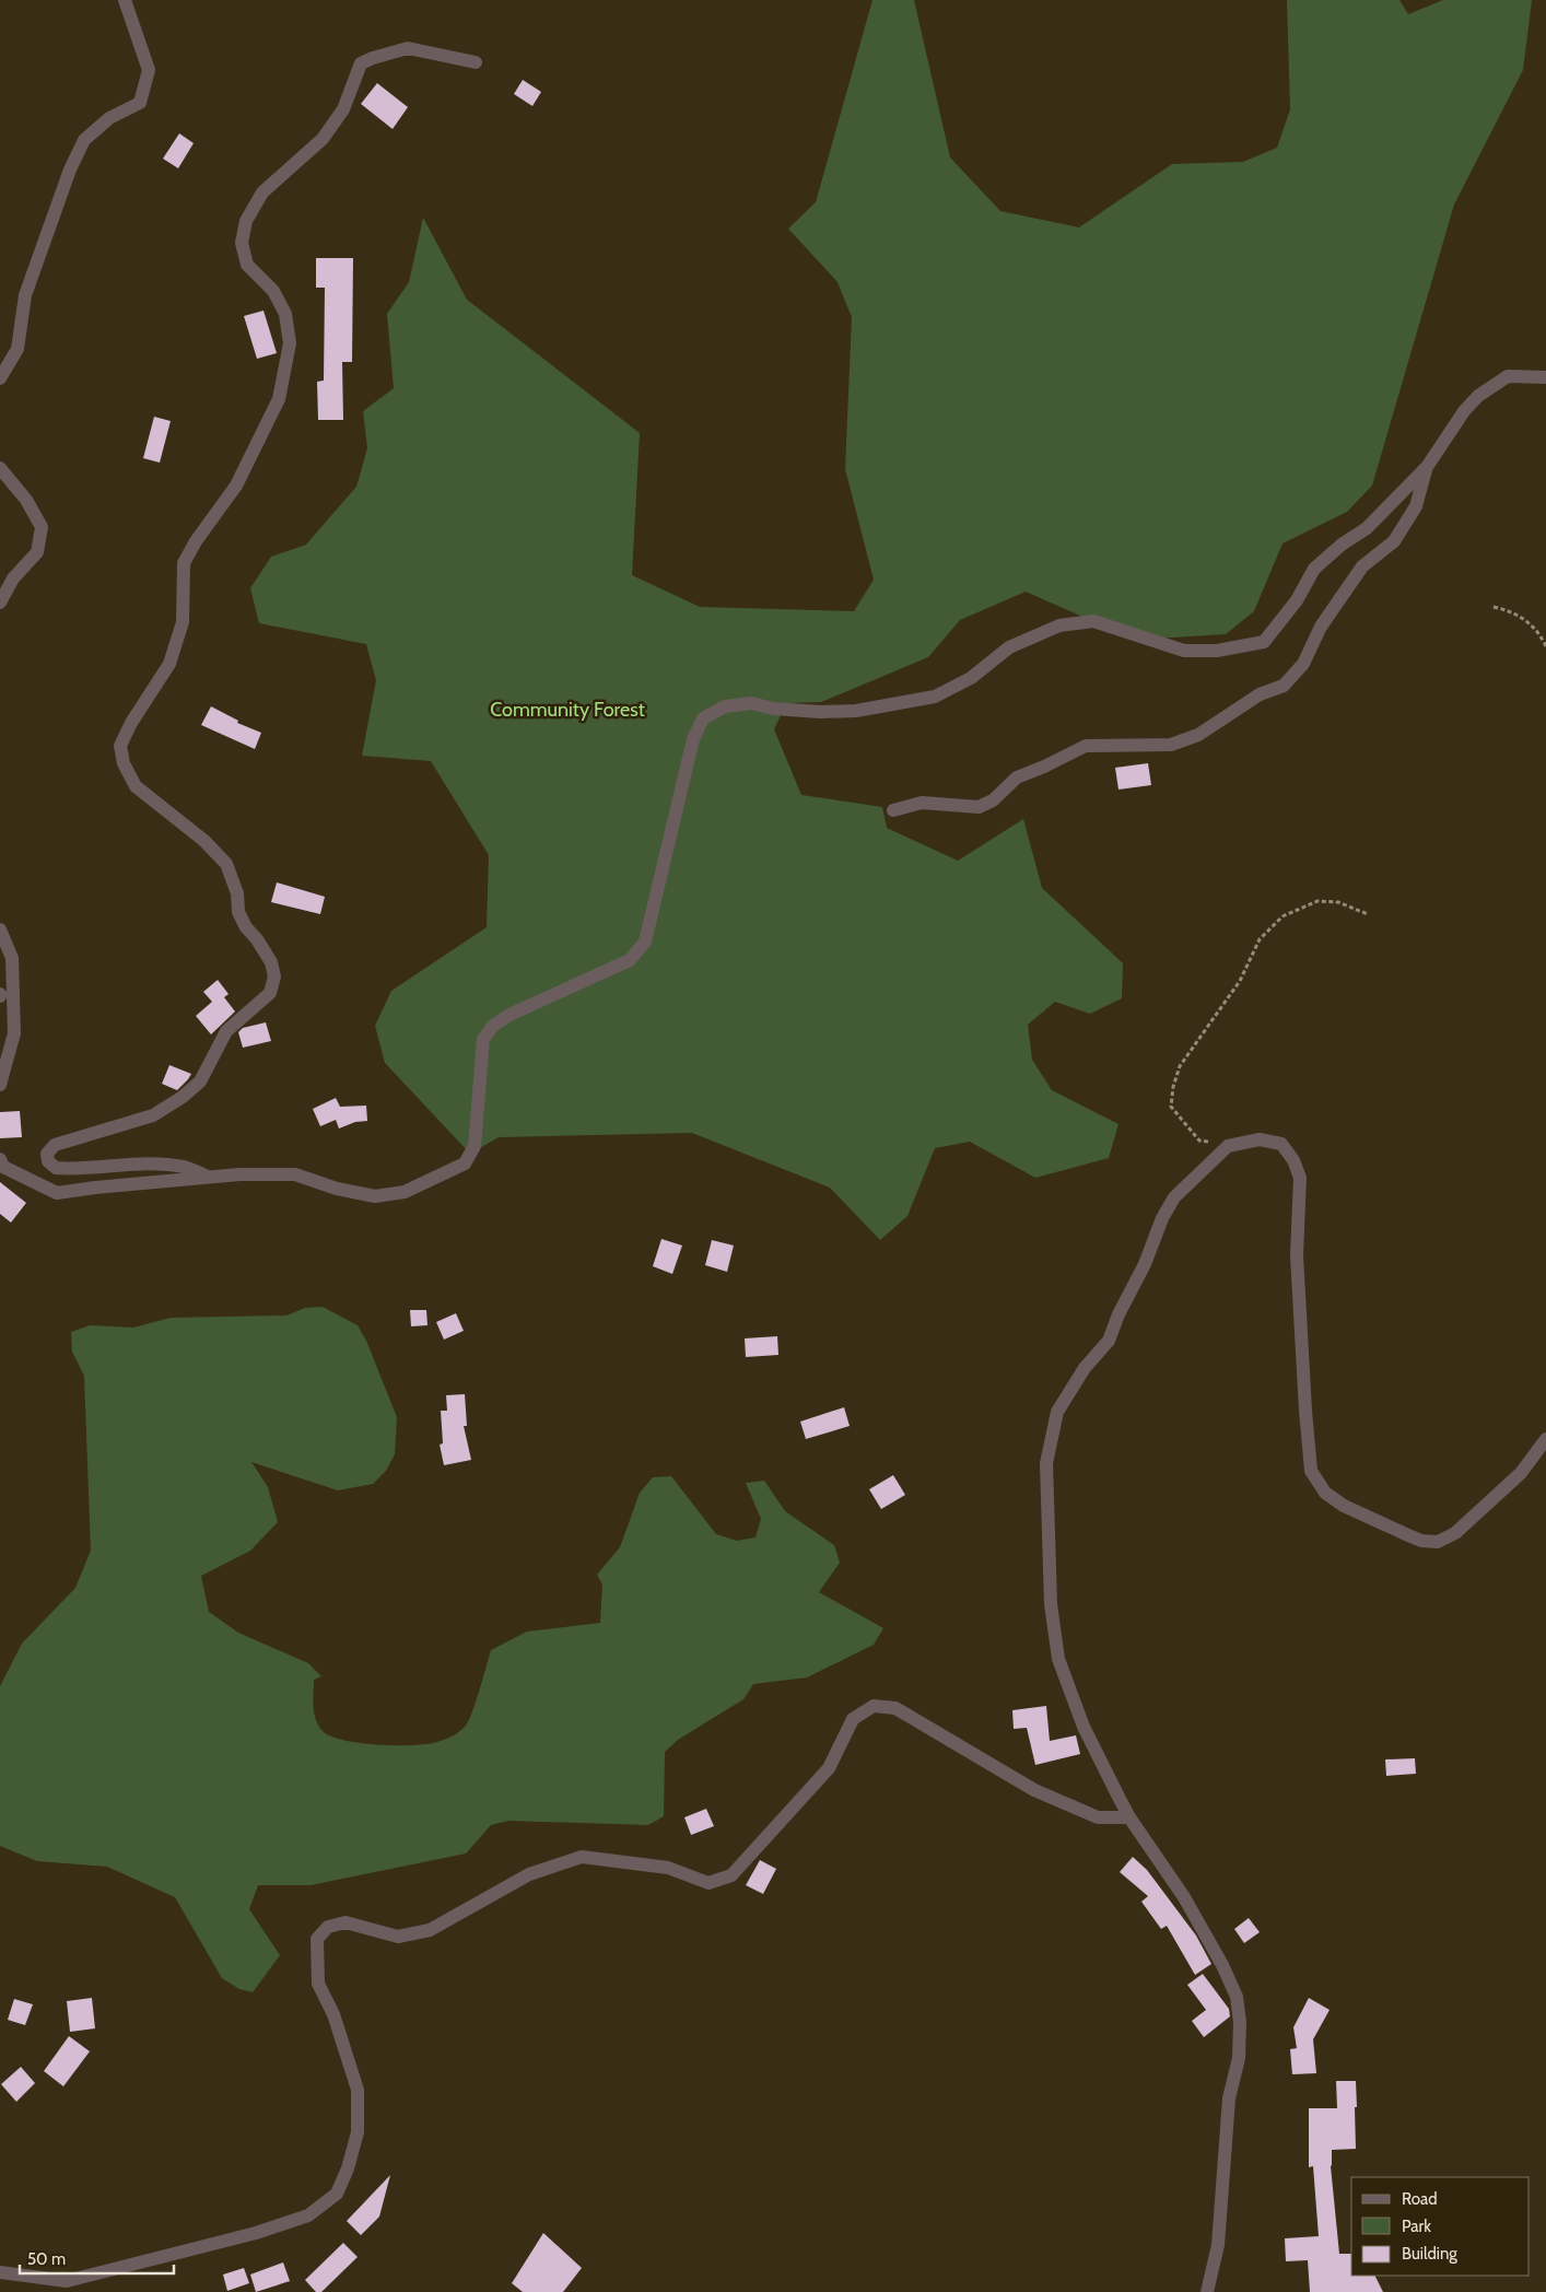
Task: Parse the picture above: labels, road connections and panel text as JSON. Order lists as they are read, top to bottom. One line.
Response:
{"parks":["Community Forest"],"legend":["Road","Park","Building"],"scale_bar":"50 m"}
